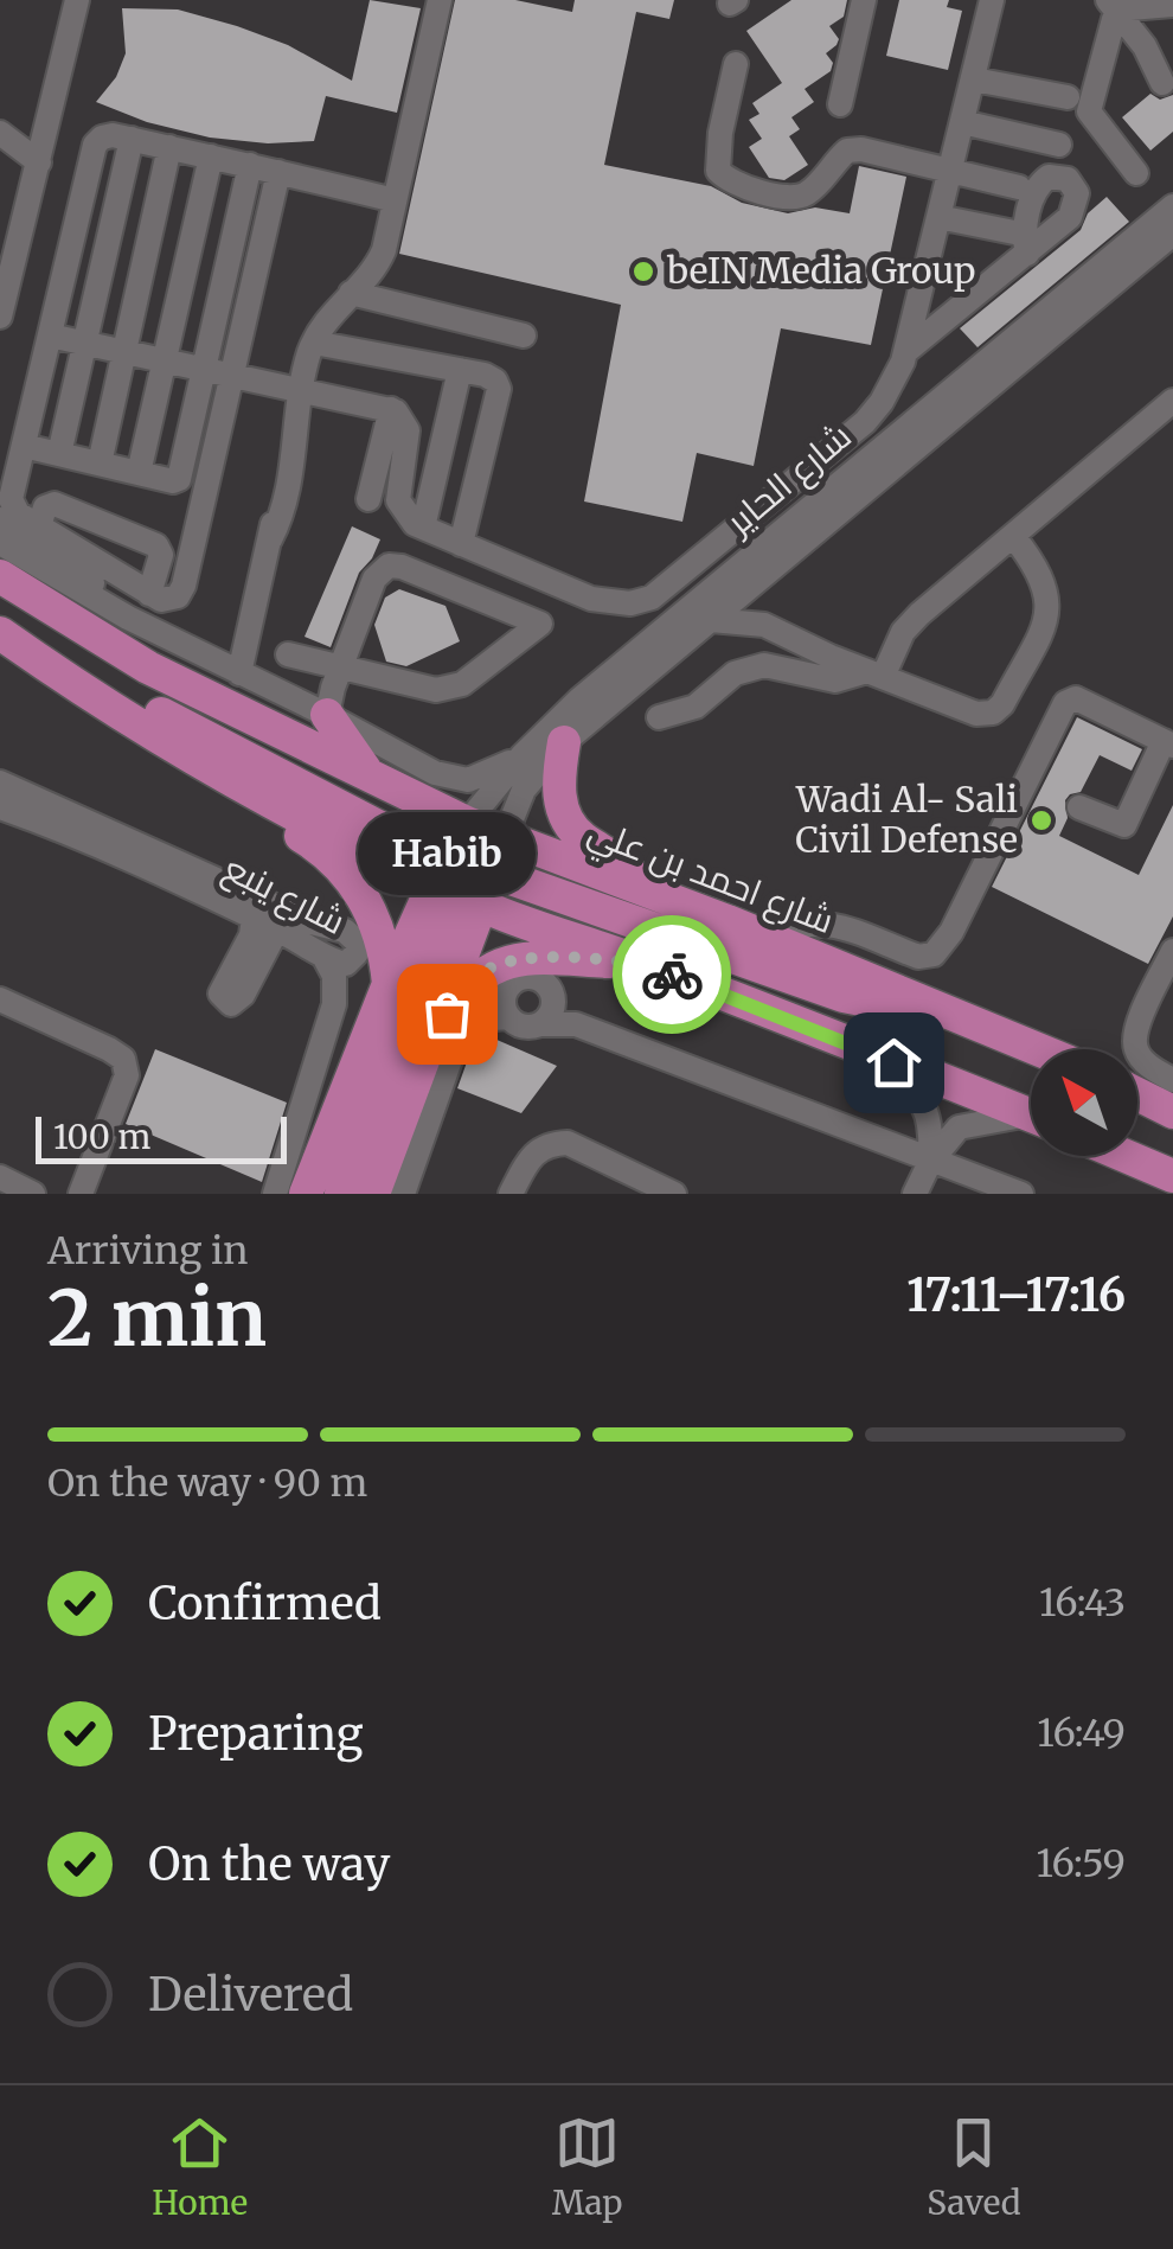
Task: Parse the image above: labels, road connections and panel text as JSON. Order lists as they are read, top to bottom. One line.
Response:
{"streets":{"main road":["شارع احمد بن علي"],"street":["شارع الحاير","شارع ينبع"]},"crossings":[["شارع الحاير","شارع احمد بن علي"]],"places":["beIN Media Group","Wadi Al- Sali Civil Defense","Habib"],"scale_bar":"100 m","north":"top left","page":{"bubble":"Habib","scale":"100 m","heading":["2 min","Arriving in","17:11–17:16"],"bar":"On the way · 90 m","list":[["Confirmed","16:43"],["Preparing","16:49"],["On the way","16:59"],"Delivered"],"tabs":["Home","Map","Saved"]}}
